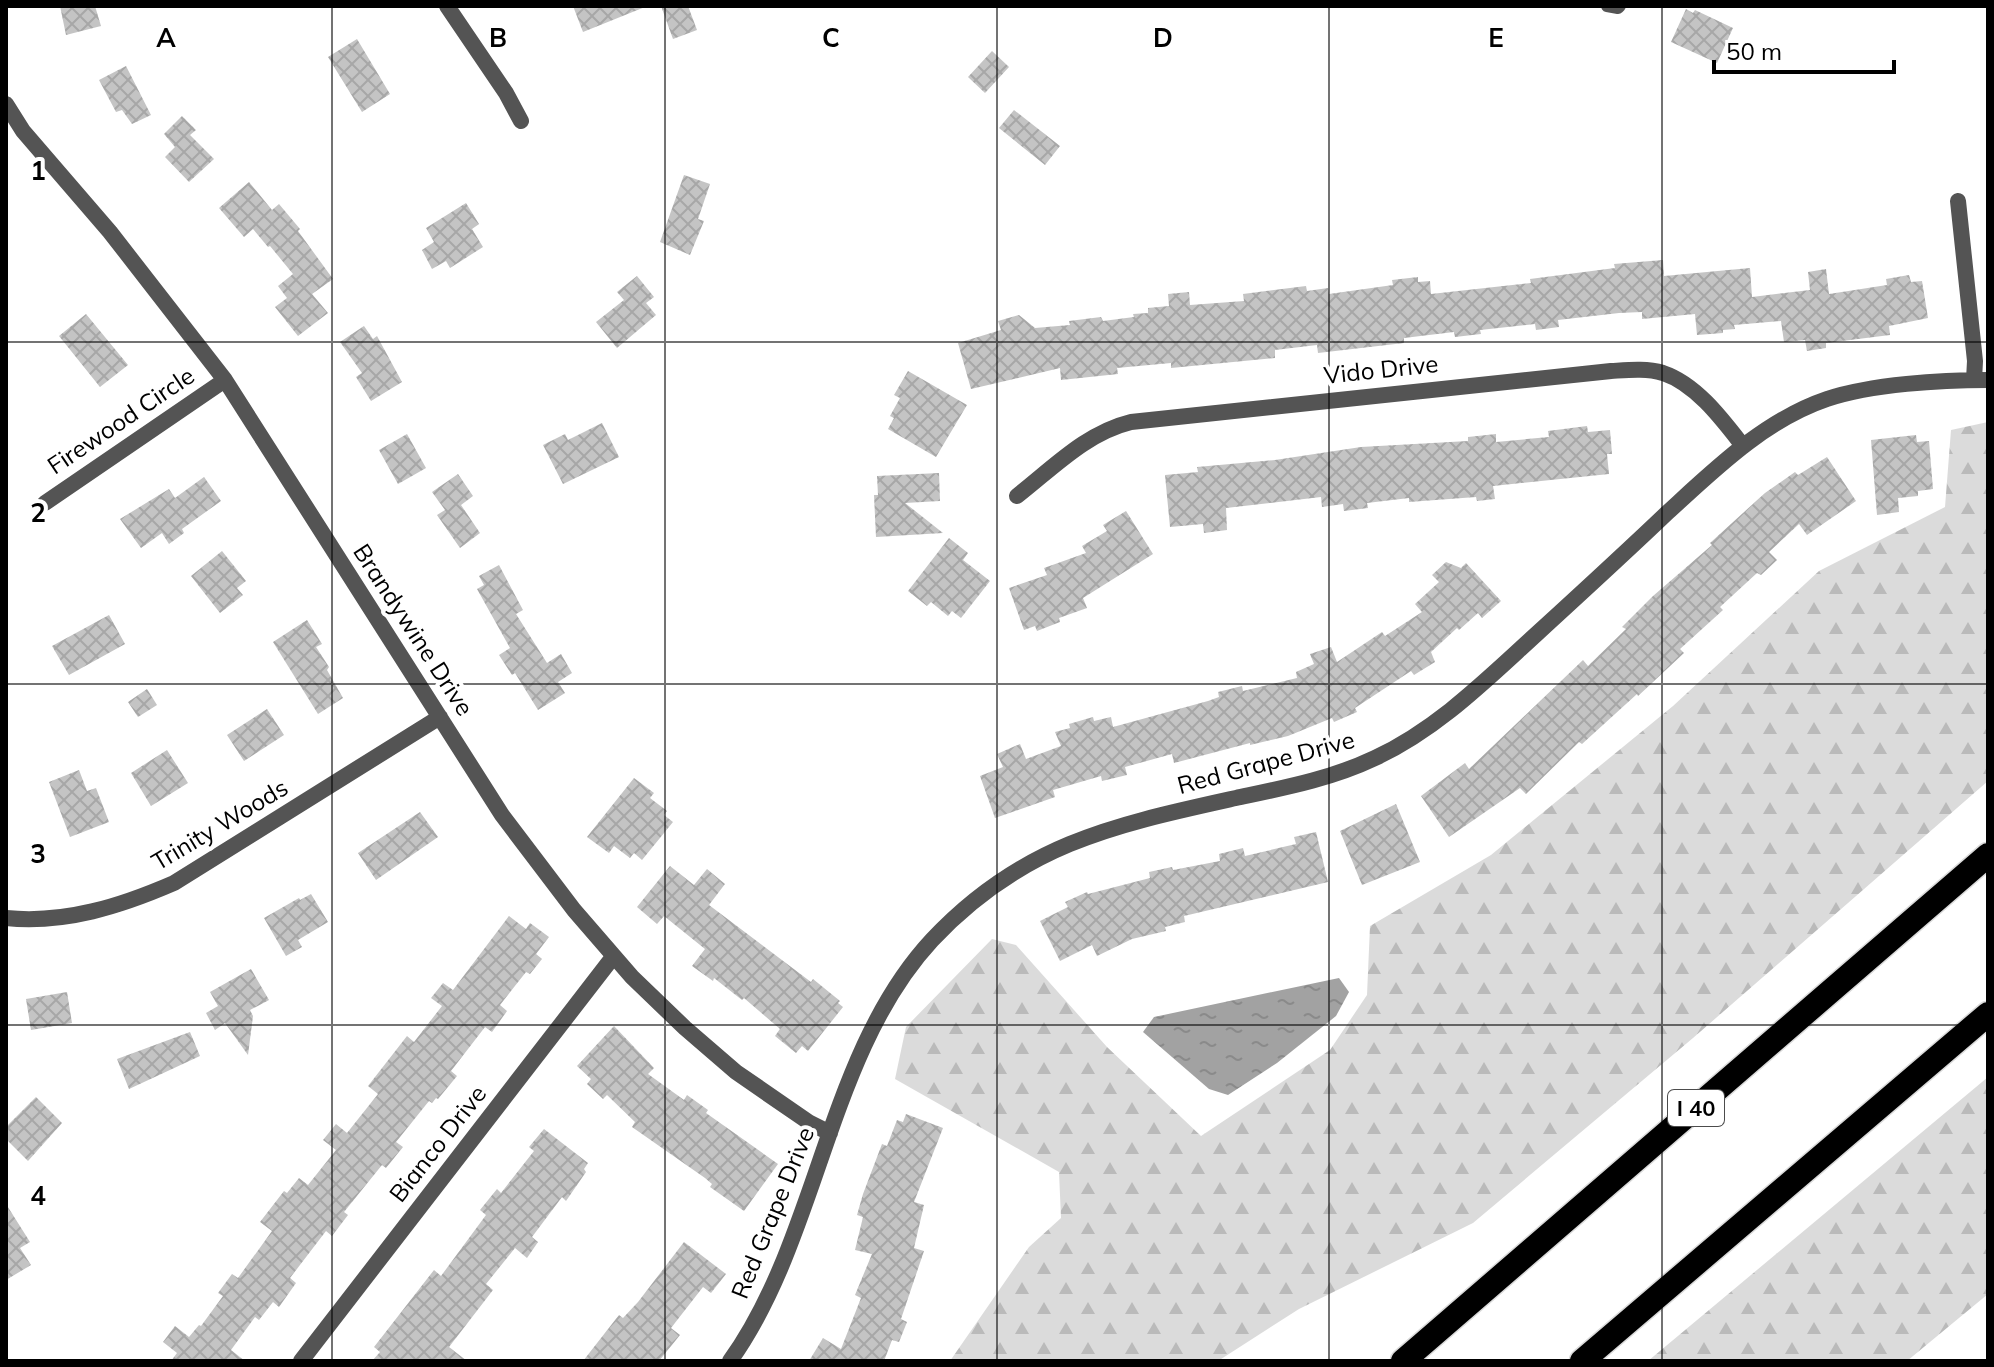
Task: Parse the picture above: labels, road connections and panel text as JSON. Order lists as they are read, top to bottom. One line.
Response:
{"streets":{"highway":["I 40"],"street":["Vido Drive","Firewood Circle","Brandywine Drive","Red Grape Drive","Trinity Woods","Bianco Drive"]},"crossings":[["Vido Drive","Red Grape Drive"],["Firewood Circle","Brandywine Drive"],["Brandywine Drive","Red Grape Drive"],["Brandywine Drive","Trinity Woods"],["Brandywine Drive","Bianco Drive"]],"scale_bar":"50 m","grid":{"columns":["A","B","C","D","E"],"rows":["1","2","3","4"]}}
